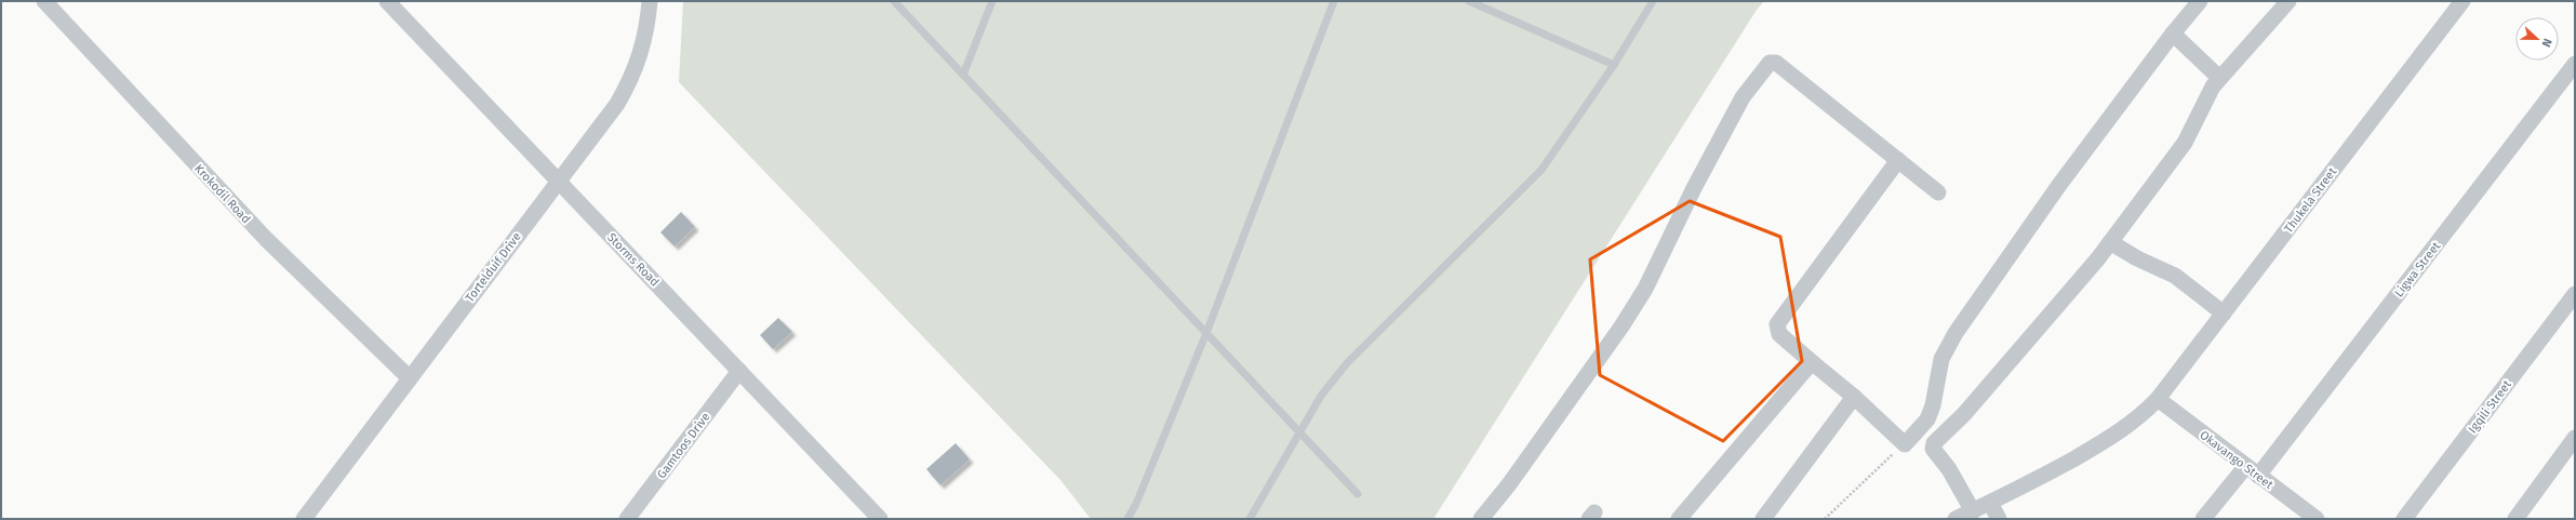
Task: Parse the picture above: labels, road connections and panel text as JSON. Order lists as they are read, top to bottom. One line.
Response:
{"streets":{"street":["Krokodil Road","Thukela Street","Storms Road","Tortelduif Drive","Ligwa Street","Igqili Street","Gamtoos Drive","Okavango Street"]},"crossings":[["Krokodil Road","Tortelduif Drive"],["Thukela Street","Okavango Street"],["Storms Road","Tortelduif Drive"],["Storms Road","Gamtoos Drive"],["Ligwa Street","Okavango Street"]],"north":"right"}
